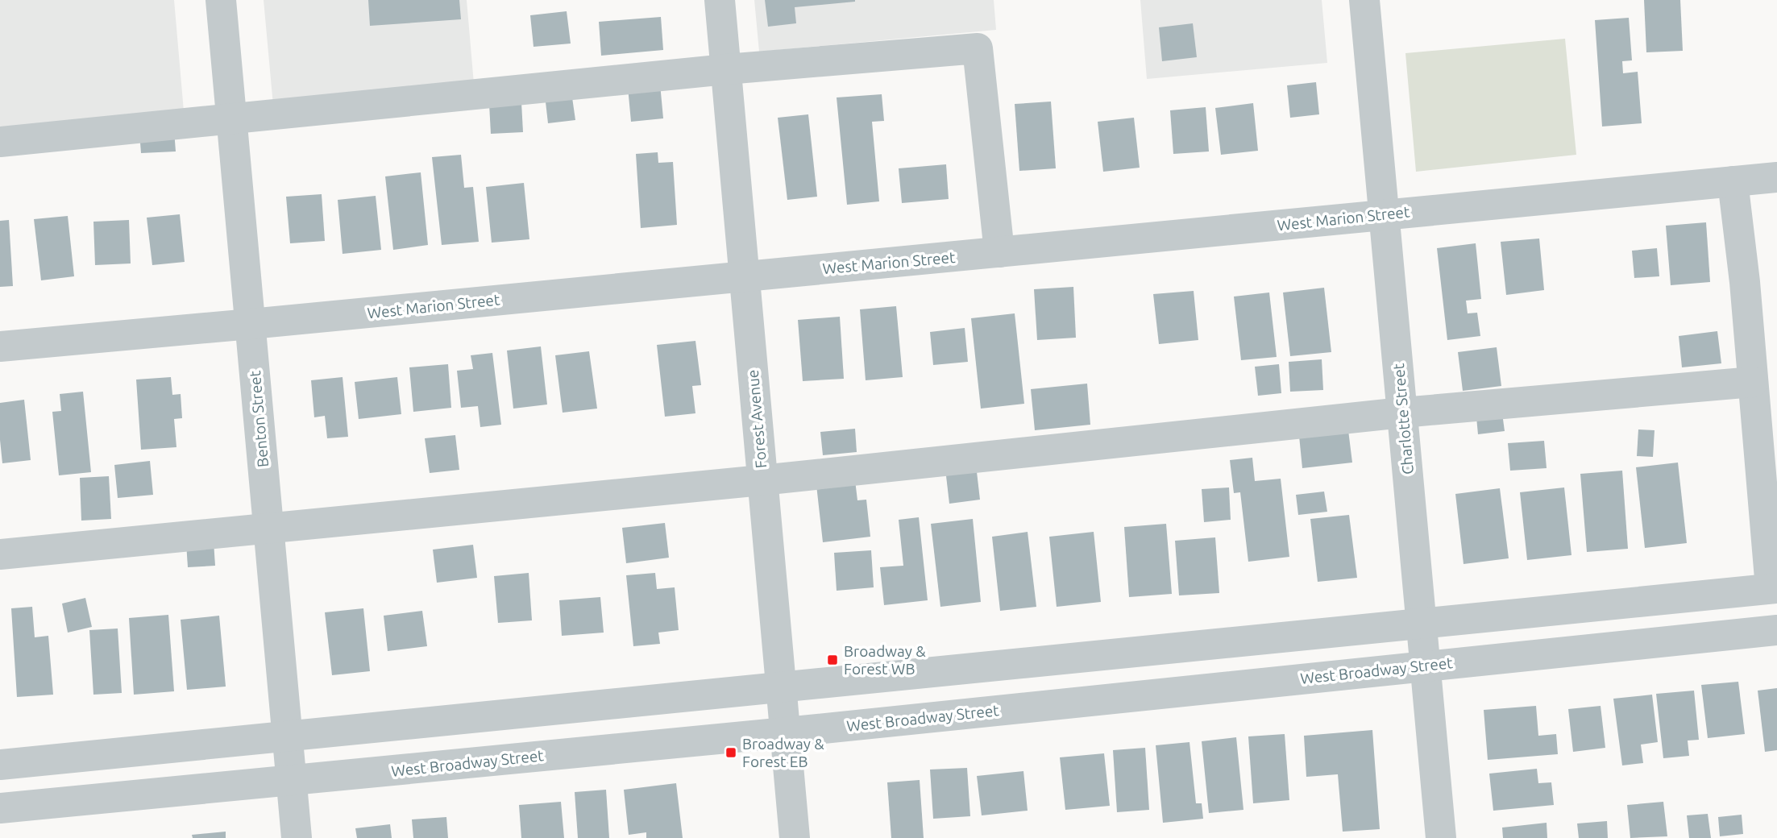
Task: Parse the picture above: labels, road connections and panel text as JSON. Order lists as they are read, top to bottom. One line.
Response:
{"streets":{"street":["West Marion Street","Benton Street","Forest Avenue","Charlotte Street","West Broadway Street"]},"crossings":[["West Marion Street","Benton Street"],["West Marion Street","Forest Avenue"],["West Marion Street","Charlotte Street"],["Benton Street","West Broadway Street"],["Forest Avenue","West Broadway Street"],["Charlotte Street","West Broadway Street"]],"places":{"transit":["Broadway & Forest WB","Broadway & Forest EB"]}}
